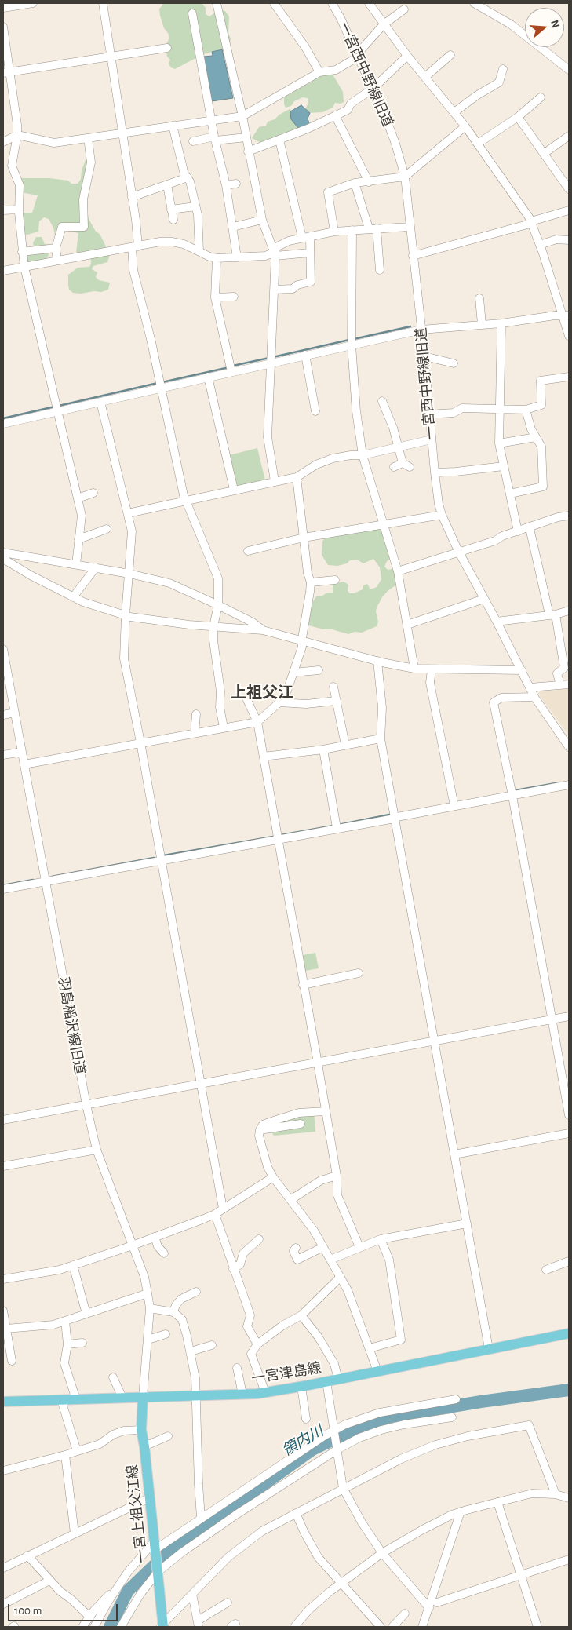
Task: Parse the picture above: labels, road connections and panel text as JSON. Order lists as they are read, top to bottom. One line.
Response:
{"streets":{"main road":["一宮津島線","一宮上祖父江線"],"street":["一宮西中野線旧道","羽島稲沢線旧道"]},"crossings":[["羽島稲沢線旧道","一宮津島線"],["羽島稲沢線旧道","一宮上祖父江線"],["一宮津島線","一宮上祖父江線"]],"districts":["上祖父江"],"water":["領内川"],"scale_bar":"100 m","north":"right"}
